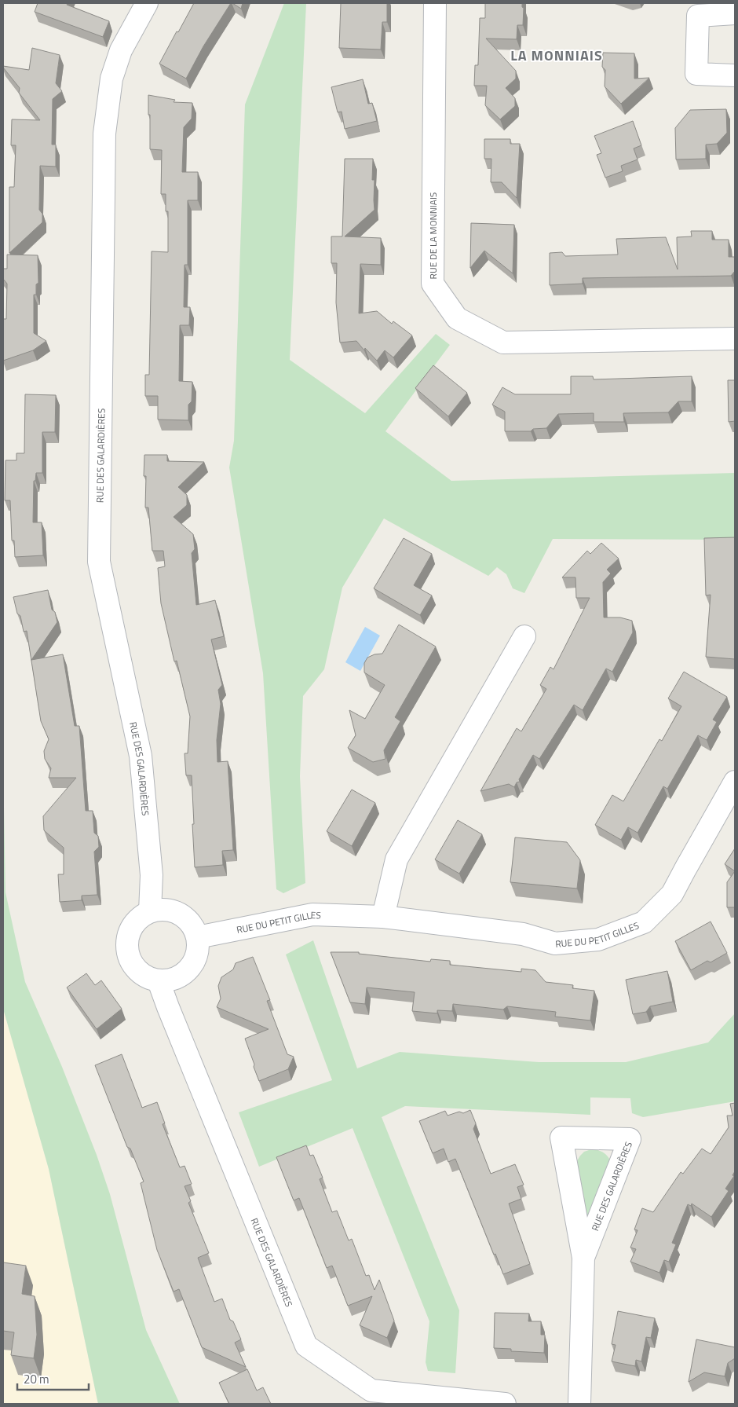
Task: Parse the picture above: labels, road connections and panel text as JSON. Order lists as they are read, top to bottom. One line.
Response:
{"streets":{"street":["RUE DE LA MONNIAIS","RUE DES GALARDIÈRES","RUE DU PETIT GILLES"]},"crossings":[["RUE DES GALARDIÈRES","RUE DU PETIT GILLES"]],"districts":["LA MONNIAIS"],"scale_bar":"20 m"}
